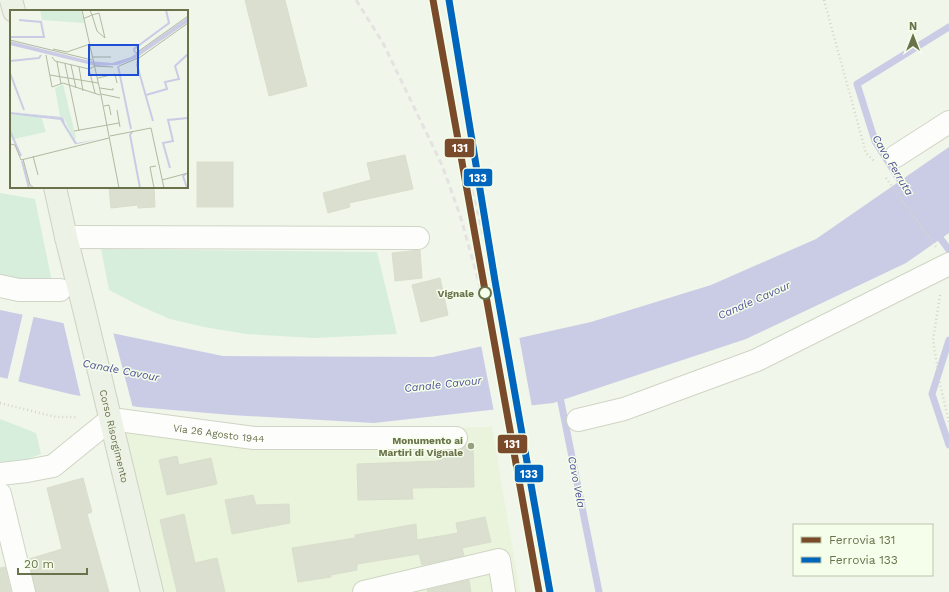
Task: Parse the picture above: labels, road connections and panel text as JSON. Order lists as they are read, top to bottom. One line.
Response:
{"streets":{"main road":["Corso Risorgimento"],"street":["Via 26 Agosto 1944"]},"crossings":[["Via 26 Agosto 1944","Corso Risorgimento"]],"water":["Cavo Ferruta","Canale Cavour","Cavo Vela"],"places":["Vignale","Monumento ai Martiri di Vignale"],"lines":["rail line 131","rail line 133"],"legend":["Ferrovia 131","Ferrovia 133"],"scale_bar":"20 m","north":"top"}
